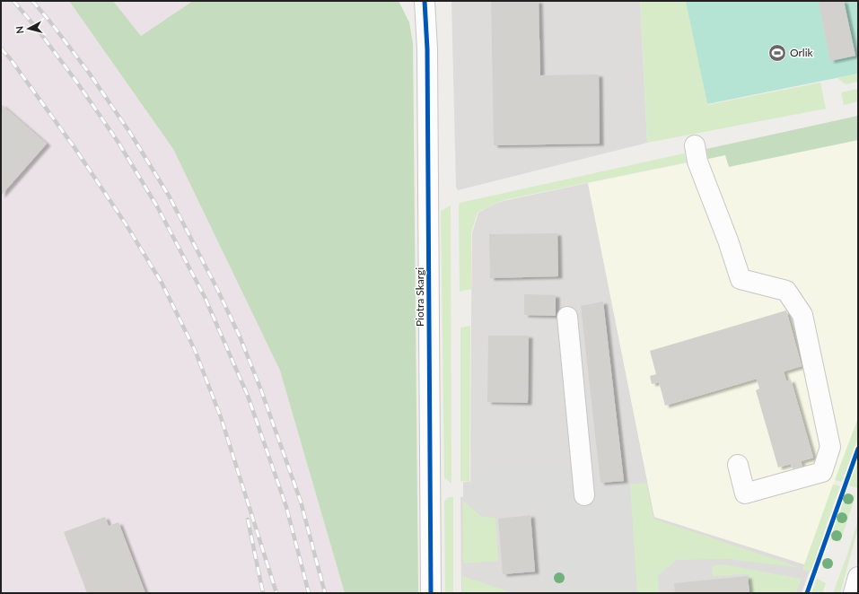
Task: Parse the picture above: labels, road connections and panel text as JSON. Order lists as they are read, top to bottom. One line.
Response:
{"streets":{"street":["Piotra Skargi"]},"places":{"sports":["Orlik"]},"north":"left"}
